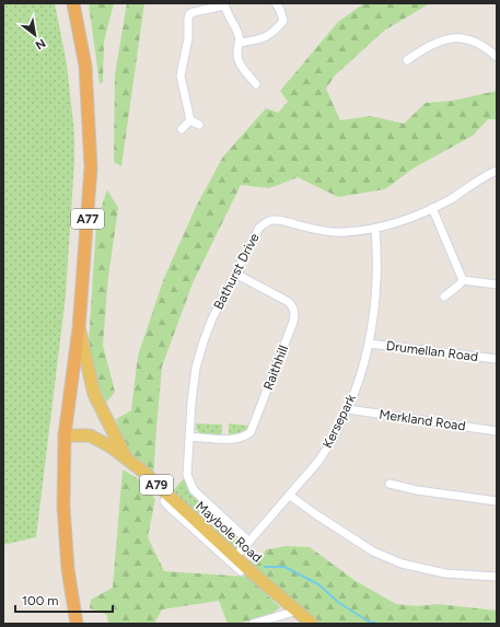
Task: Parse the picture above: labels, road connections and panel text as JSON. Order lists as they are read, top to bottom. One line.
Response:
{"streets":{"highway":["A77"],"main road":["A79","Maybole Road"],"street":["Bathurst Drive","Drumellan Road","Raithhill","Merkland Road","Kersepark"]},"crossings":[["A77","Maybole Road"],["Bathurst Drive","Raithhill"],["Bathurst Drive","Kersepark"],["Drumellan Road","Kersepark"],["Merkland Road","Kersepark"],["Kersepark","Maybole Road"]],"scale_bar":"100 m","north":"bottom right"}
